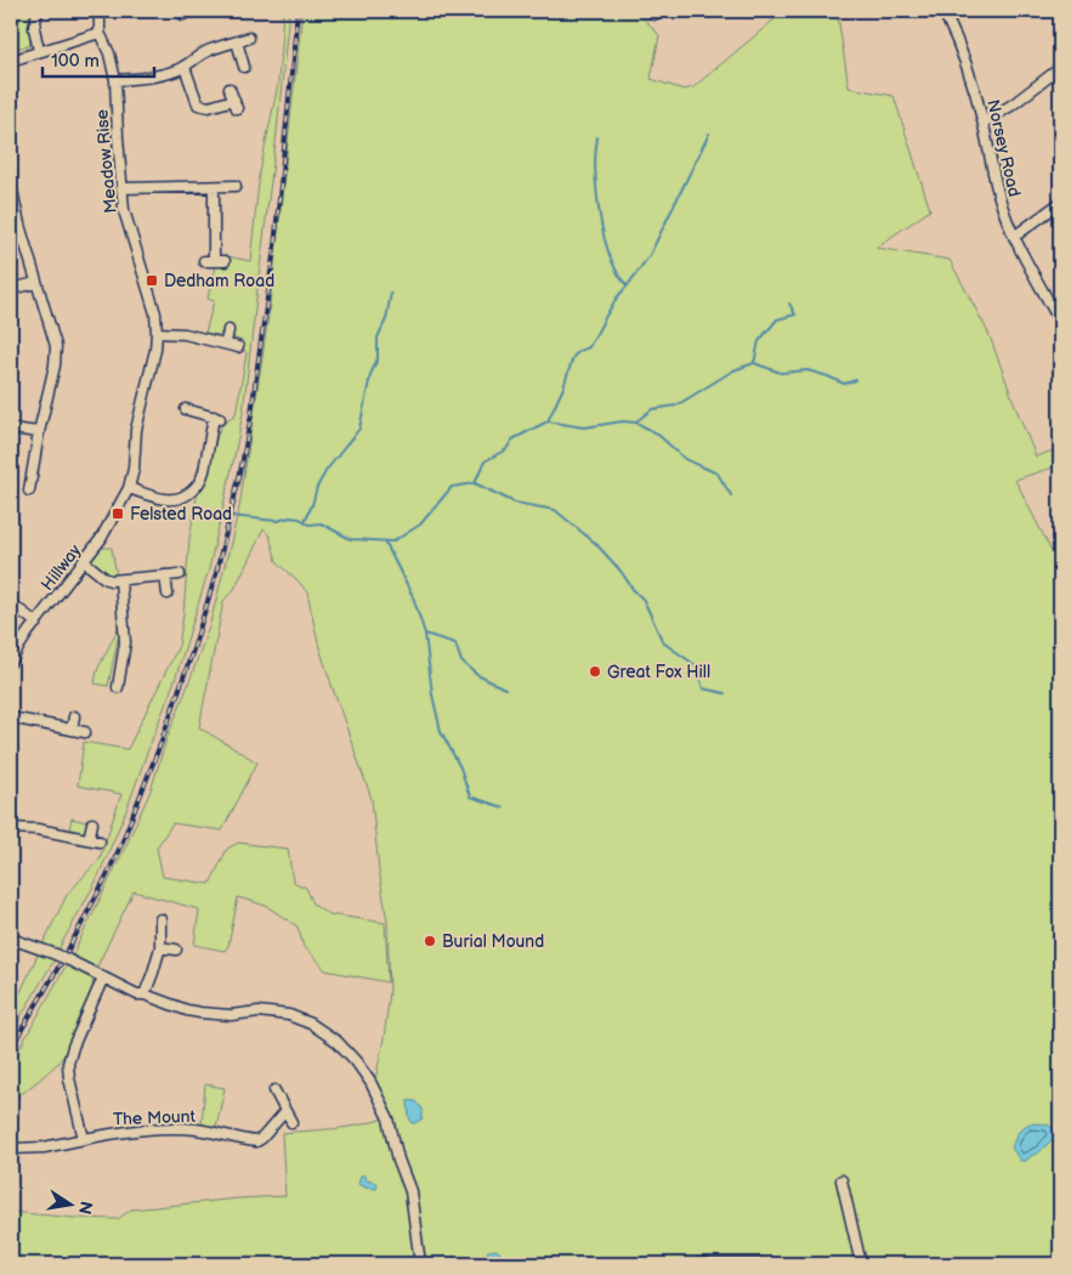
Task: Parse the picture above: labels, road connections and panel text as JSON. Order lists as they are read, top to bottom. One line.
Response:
{"streets":{"street":["Norsey Road","Meadow Rise","Hillway","The Mount"]},"crossings":[["Meadow Rise","Hillway"]],"places":{"transit":["Dedham Road","Felsted Road"],"other":["Great Fox Hill","Burial Mound"]},"scale_bar":"100 m","north":"right"}
